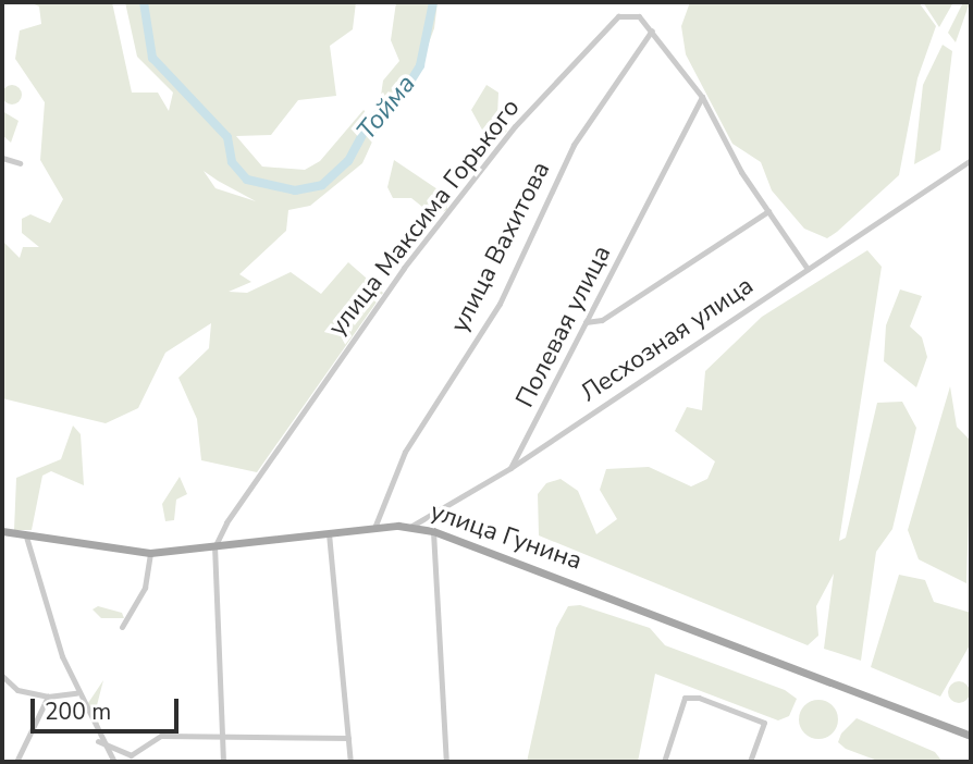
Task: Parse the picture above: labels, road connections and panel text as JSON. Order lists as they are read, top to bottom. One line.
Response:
{"streets":{"main road":["улица Гунина"],"street":["улица Максима Горького","улица Вахитова","Полевая улица","Лесхозная улица"]},"crossings":[["улица Максима Горького","улица Вахитова"],["улица Максима Горького","Полевая улица"],["улица Максима Горького","Лесхозная улица"],["улица Максима Горького","улица Гунина"],["улица Вахитова","улица Гунина"],["Полевая улица","Лесхозная улица"]],"water":["Тойма"],"scale_bar":"200 m"}
